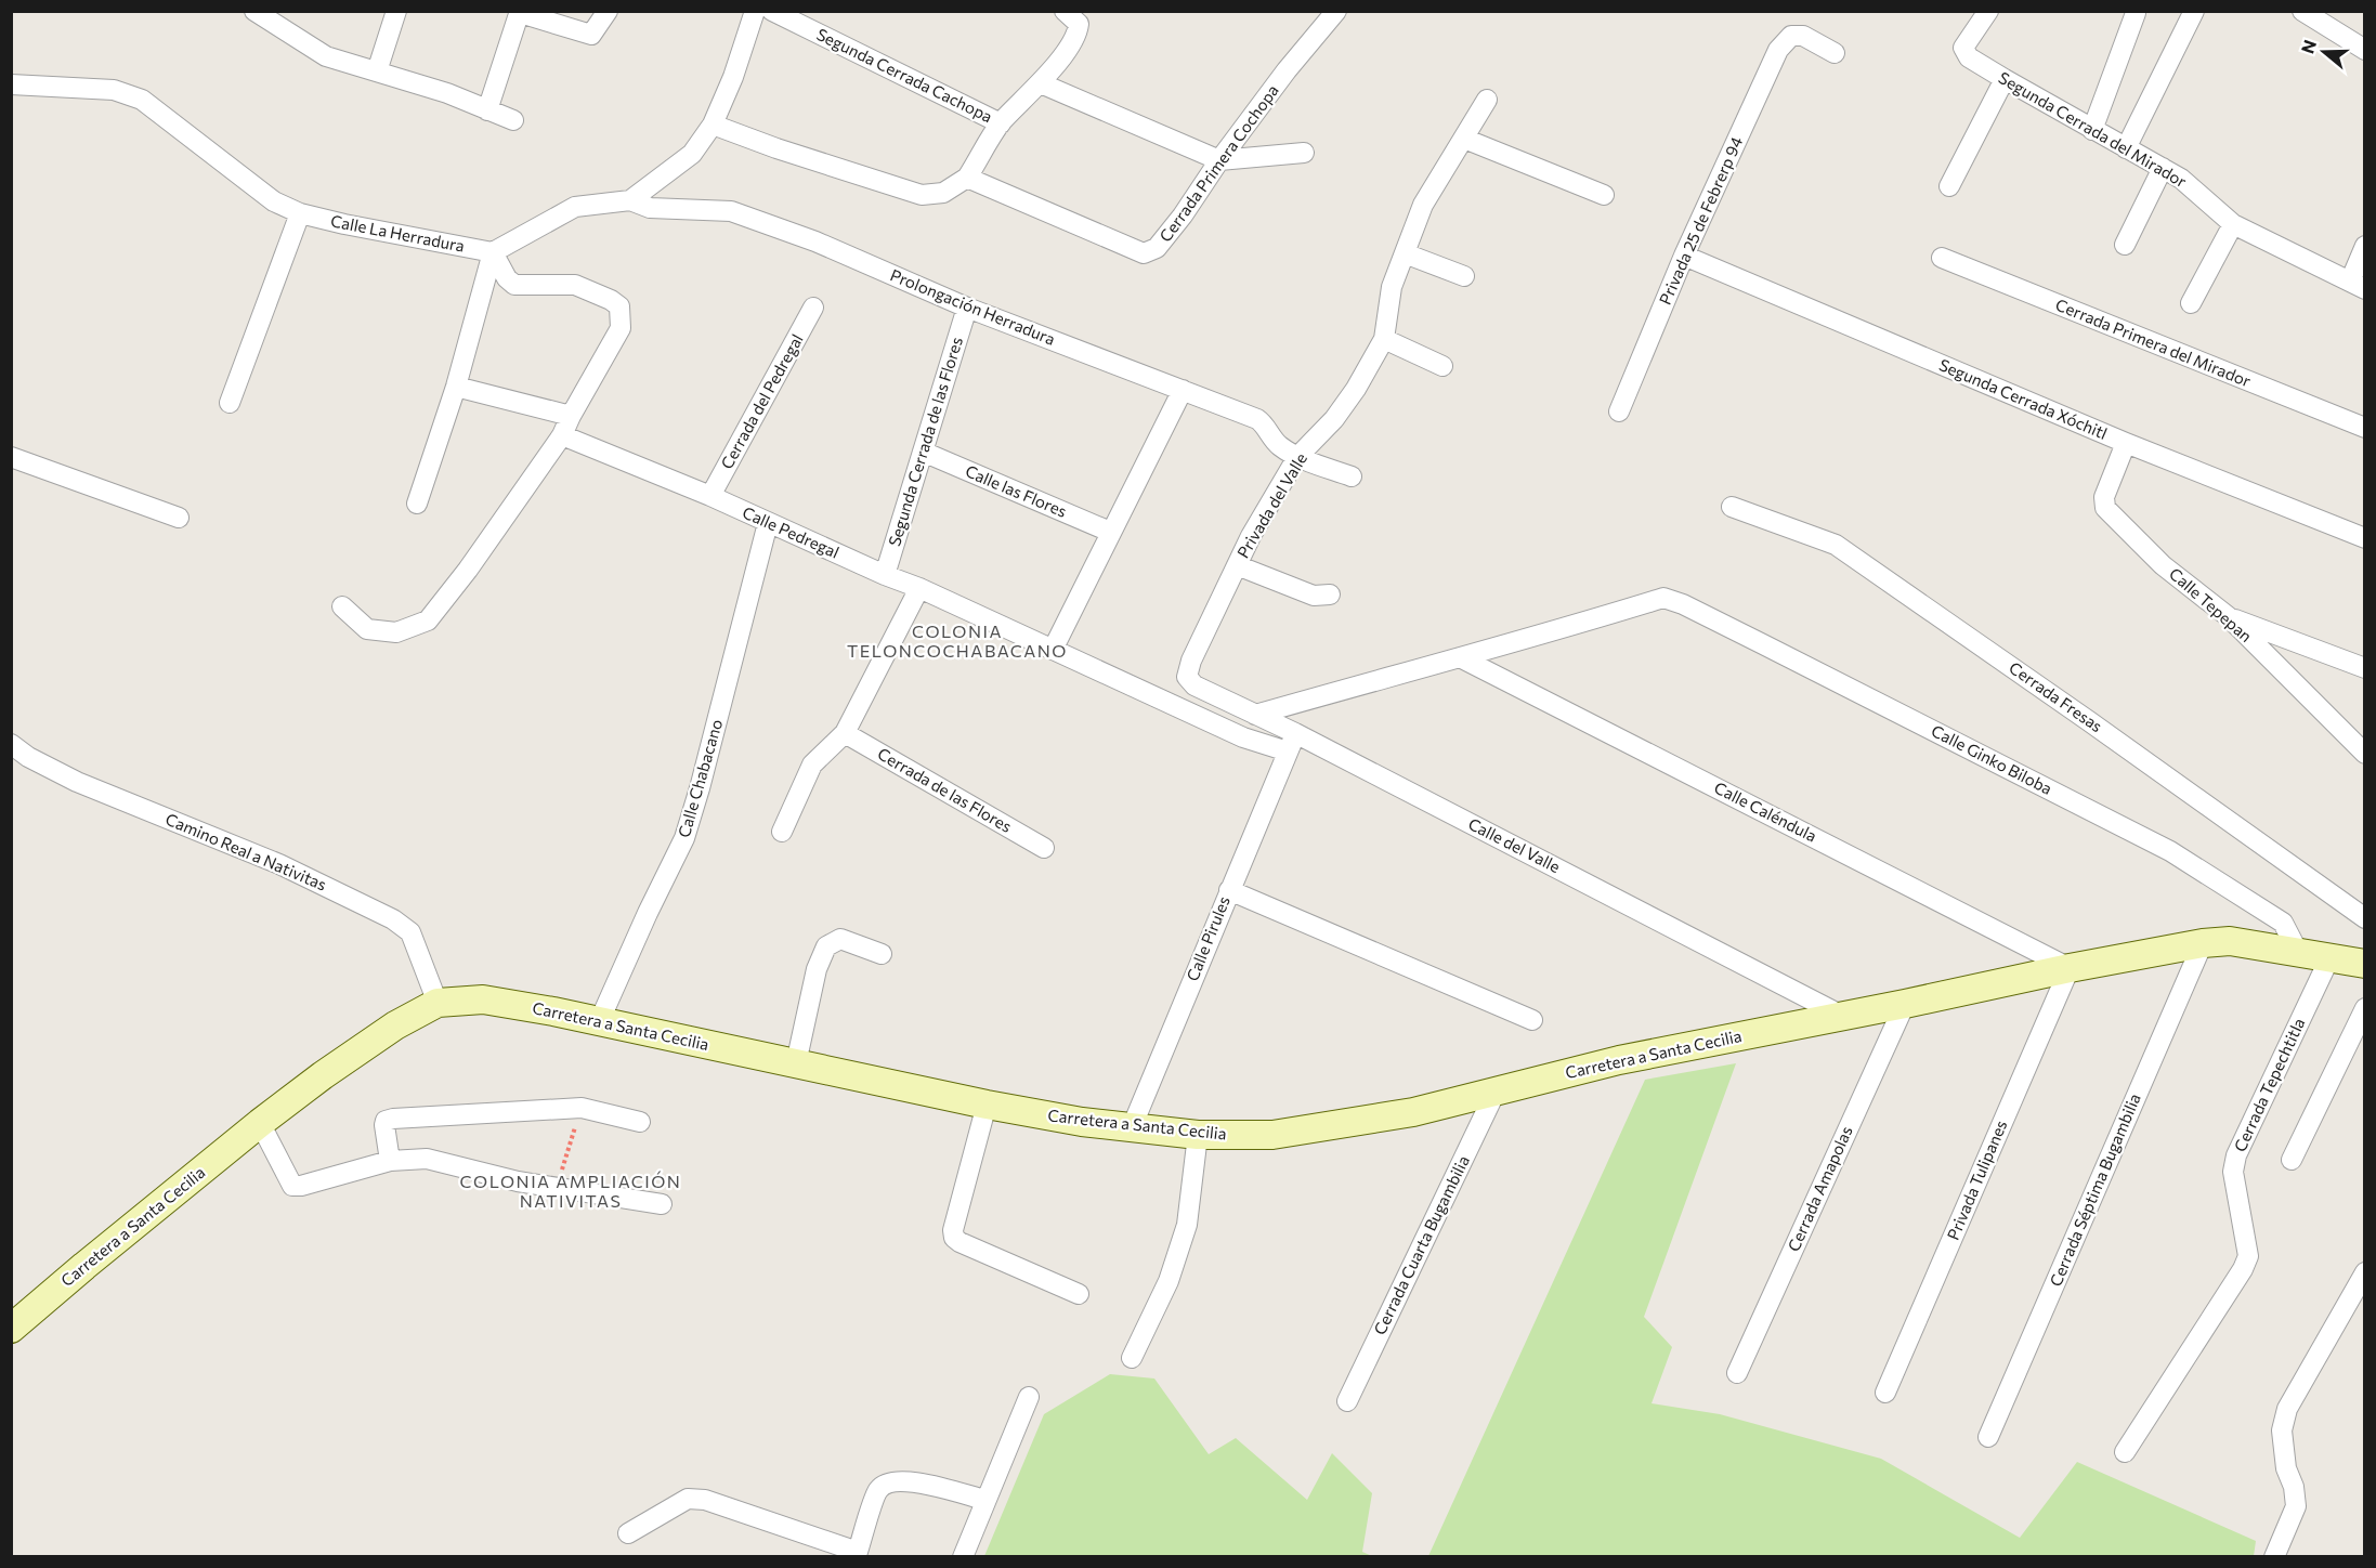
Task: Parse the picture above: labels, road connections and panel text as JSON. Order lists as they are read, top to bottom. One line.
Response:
{"streets":{"main road":["Carretera a Santa Cecilia"],"street":["Segunda Cerrada Cachopa","Segunda Cerrada del Mirador","Cerrada Primera Cochopa","Privada 25 de Febrerp 94","Calle La Herradura","Prolongación Herradura","Cerrada Primera del Mirador","Segunda Cerrada Xóchitl","Cerrada del Pedregal","Segunda Cerrada de las Flores","Calle las Flores","Privada del Valle","Calle Pedregal","Calle Tepepan","Cerrada Fresas","Calle Ginko Biloba","Calle Chabacano","Cerrada de las Flores","Calle Caléndula","Calle del Valle","Camino Real a Nativitas","Calle Pirules","Cerrada Tepechtitla","Privada Tulipanes","Cerrada Amapolas","Cerrada Séptima Bugambilia","Cerrada Cuarta Bugambilia"]},"crossings":[["Privada 25 de Febrerp 94","Segunda Cerrada Xóchitl"],["Prolongación Herradura","Segunda Cerrada de las Flores"],["Prolongación Herradura","Privada del Valle"],["Segunda Cerrada Xóchitl","Calle Tepepan"],["Cerrada del Pedregal","Calle Pedregal"],["Segunda Cerrada de las Flores","Calle las Flores"],["Segunda Cerrada de las Flores","Calle Pedregal"],["Privada del Valle","Calle del Valle"],["Calle Pedregal","Calle Chabacano"],["Calle Pedregal","Calle del Valle"],["Calle Pedregal","Calle Pirules"],["Calle Ginko Biloba","Calle Caléndula"],["Calle Ginko Biloba","Carretera a Santa Cecilia"],["Calle Chabacano","Carretera a Santa Cecilia"],["Calle Caléndula","Carretera a Santa Cecilia"],["Calle Caléndula","Privada Tulipanes"],["Calle del Valle","Calle Pirules"],["Calle del Valle","Carretera a Santa Cecilia"],["Camino Real a Nativitas","Carretera a Santa Cecilia"],["Calle Pirules","Carretera a Santa Cecilia"],["Carretera a Santa Cecilia","Cerrada Tepechtitla"],["Carretera a Santa Cecilia","Privada Tulipanes"],["Carretera a Santa Cecilia","Cerrada Amapolas"],["Carretera a Santa Cecilia","Cerrada Séptima Bugambilia"],["Carretera a Santa Cecilia","Cerrada Cuarta Bugambilia"]],"districts":["COLONIA TELONCOCHABACANO","COLONIA AMPLIACIÓN NATIVITAS"],"north":"left"}
